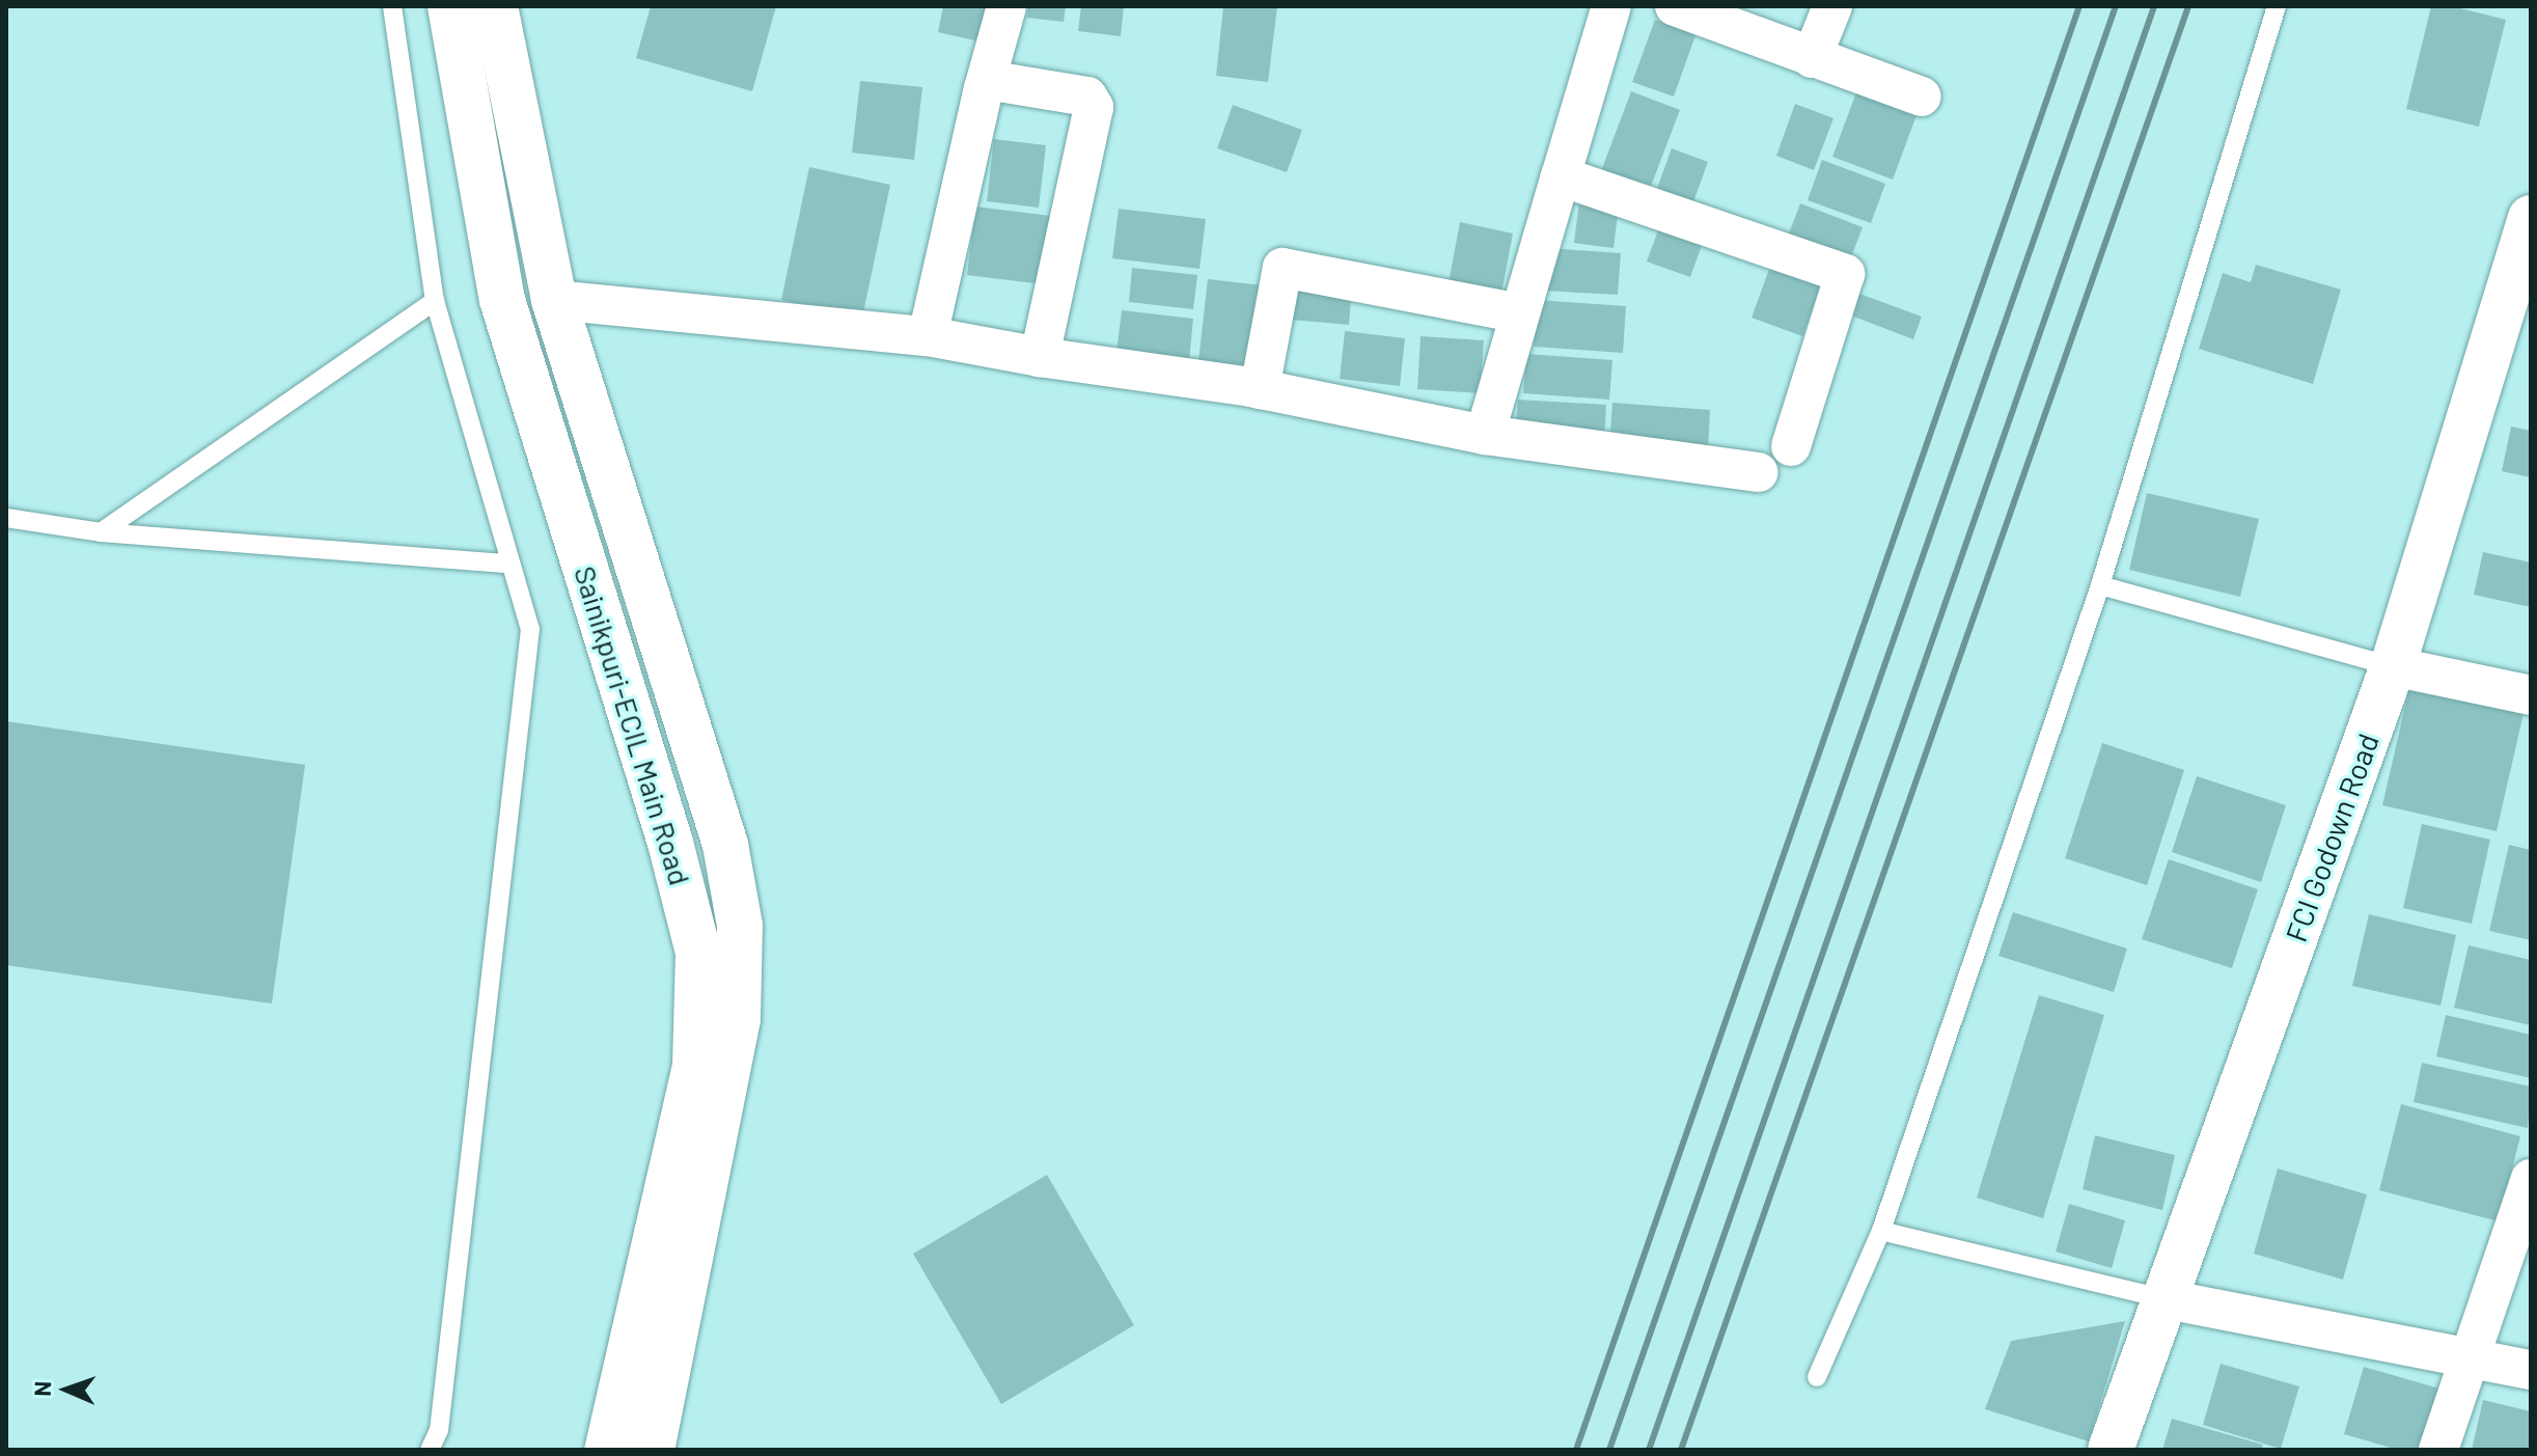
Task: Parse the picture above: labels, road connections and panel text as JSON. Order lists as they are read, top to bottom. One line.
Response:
{"streets":{"main road":["Sainikpuri-ECIL Main Road","FCI Godown Road"]},"north":"left"}
